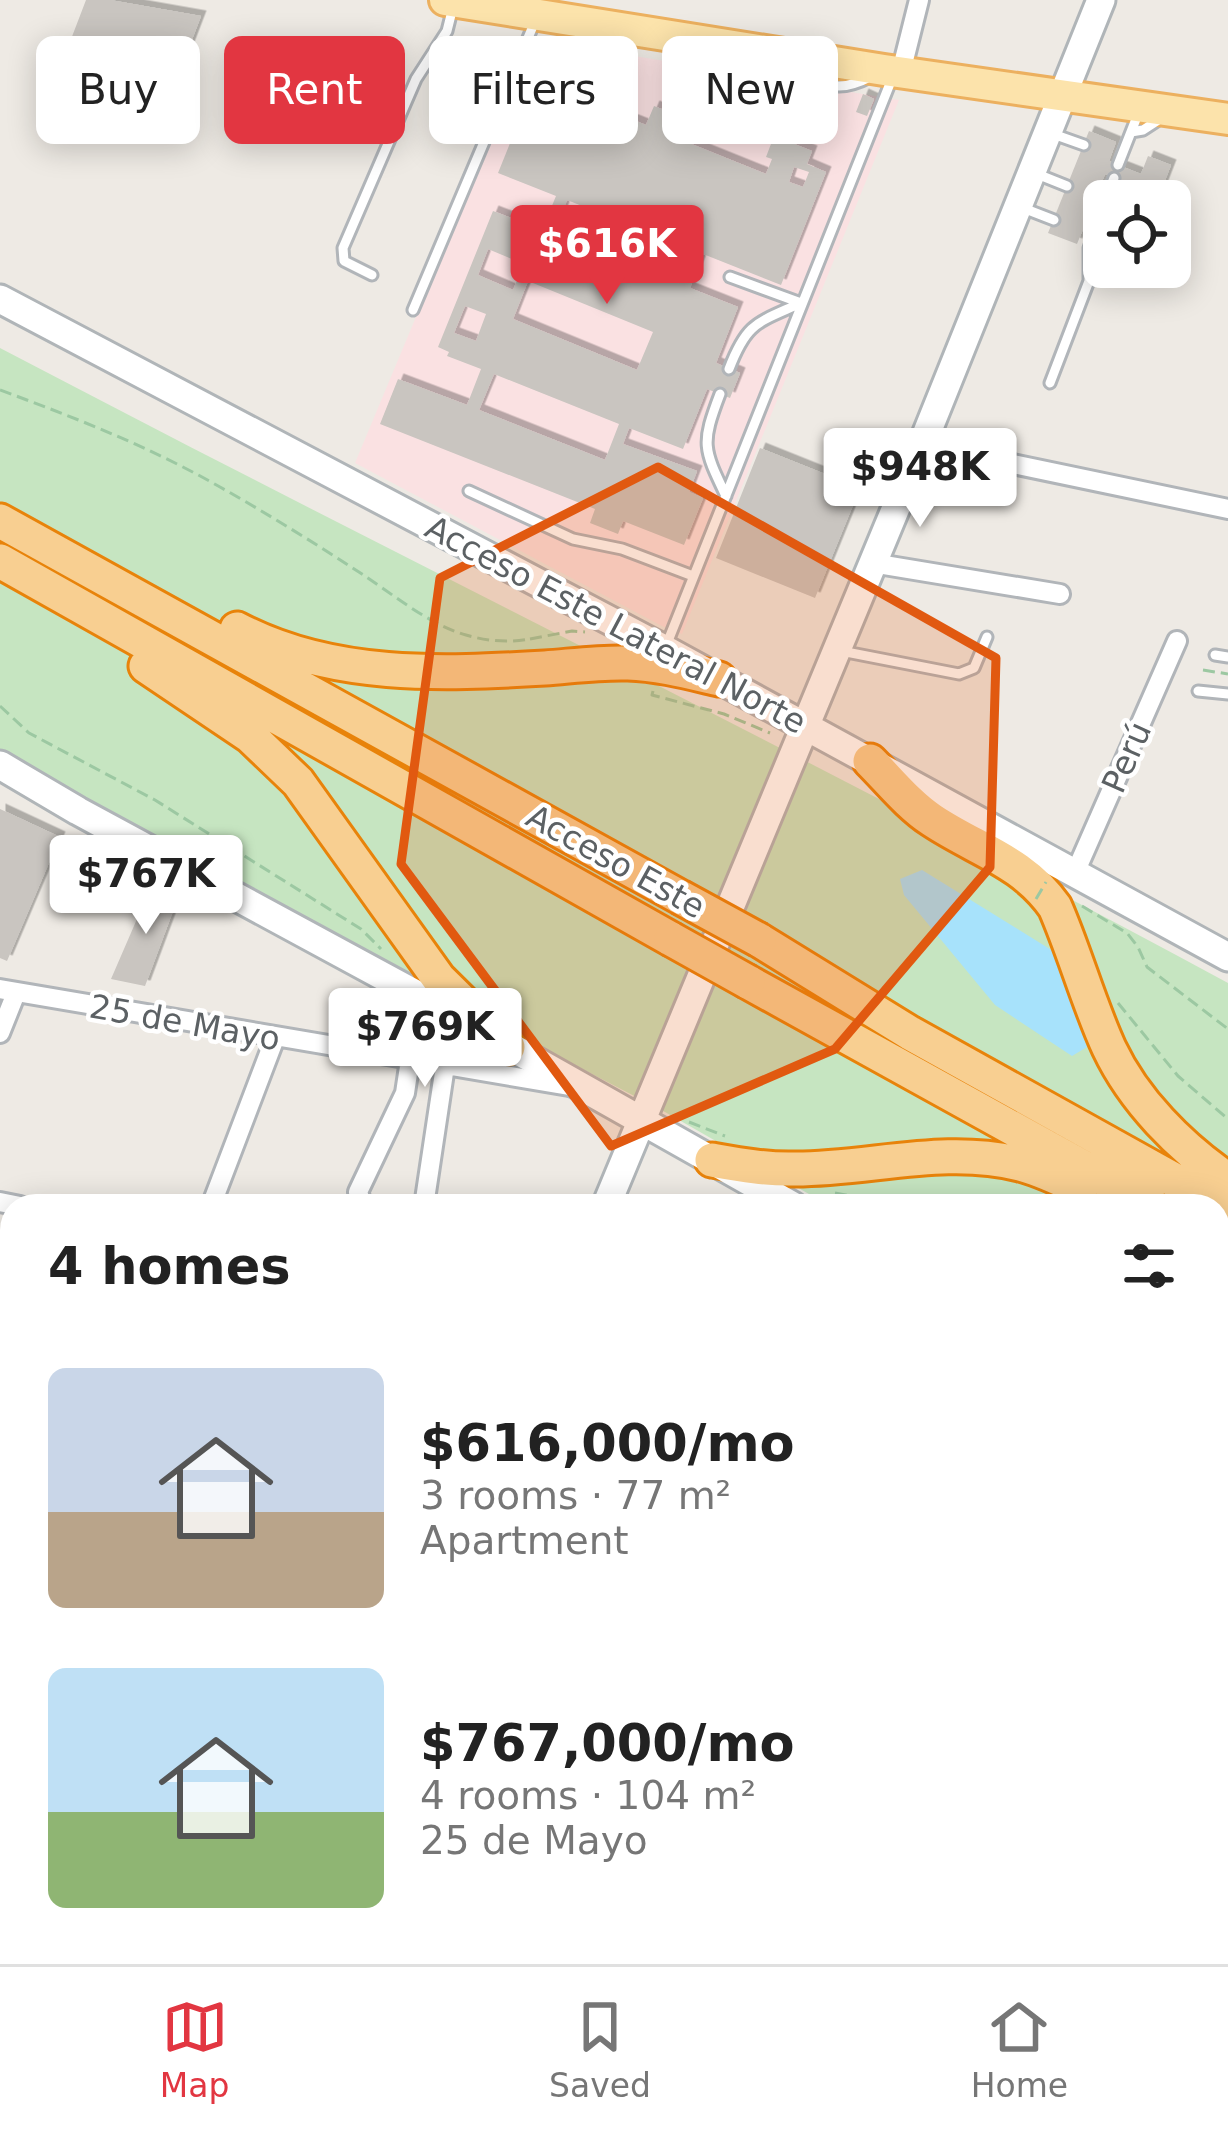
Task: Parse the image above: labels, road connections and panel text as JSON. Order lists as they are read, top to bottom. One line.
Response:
{"streets":{"highway":["Acceso Este"],"street":["Acceso Este Lateral Norte","Perú","25 de Mayo"]},"crossings":[["Acceso Este Lateral Norte","Perú"]],"page":{"chip":["Buy","Rent","Filters","New"],"price":["$616K","$948K","$767K","$769K"],"heading":"4 homes","list":[{"name":"$616,000/mo","note":"3 rooms · 77 m² · Apartment"},{"name":"$767,000/mo","note":"4 rooms · 104 m² · 25 de Mayo"}],"tabs":["Map","Saved","Home"]}}
